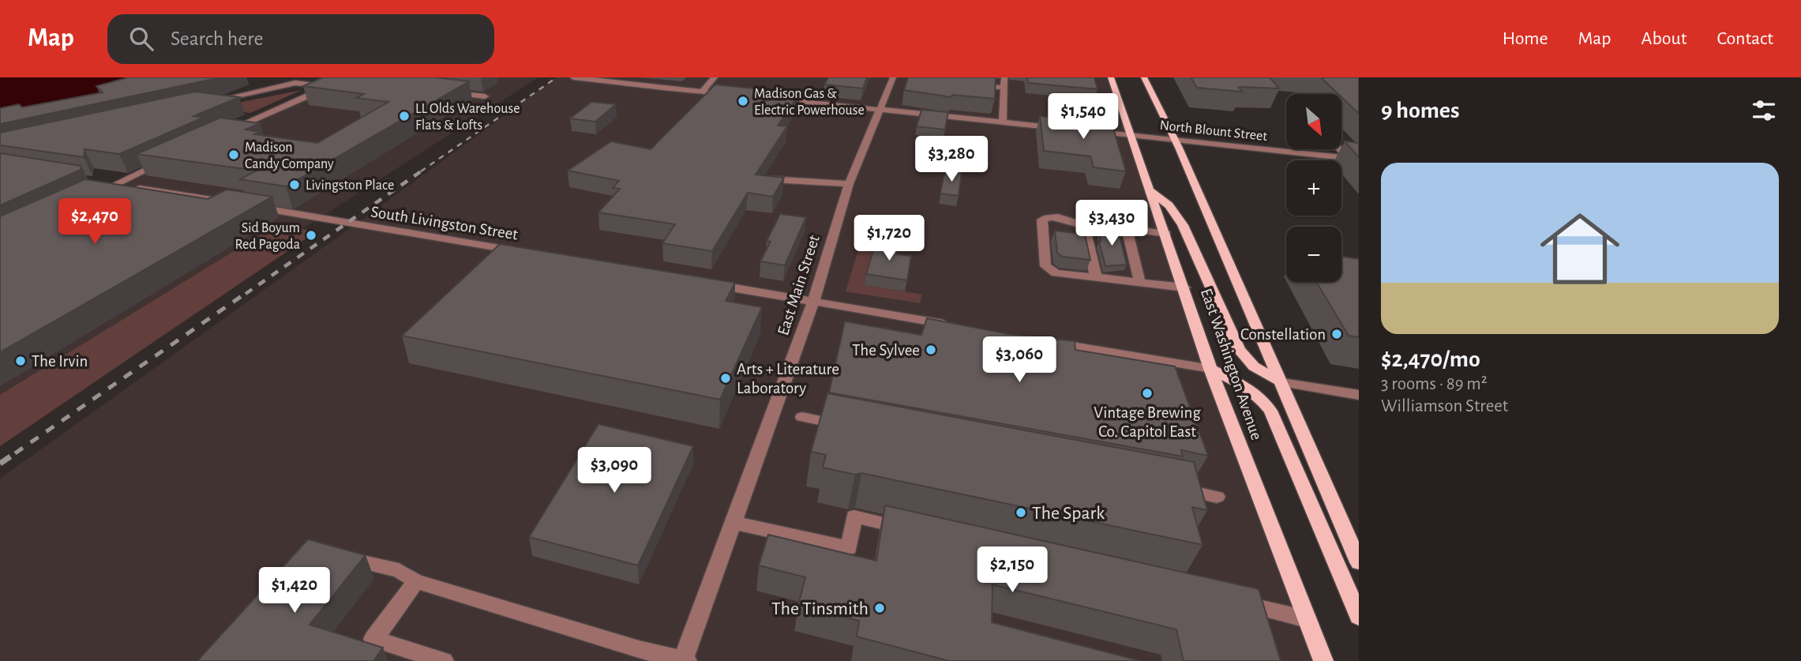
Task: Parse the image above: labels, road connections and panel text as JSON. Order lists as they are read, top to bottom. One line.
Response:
{"streets":{"main road":["East Washington Avenue"],"street":["North Blount Street","South Livingston Street","East Main Street"]},"crossings":[["North Blount Street","East Washington Avenue"]],"places":["Madison Gas & Electric Powerhouse","LL Olds Warehouse Flats & Lofts","Madison Candy Company","Livingston Place","Sid Boyum Red Pagoda","Constellation","The Sylvee","The Irvin","Arts + Literature Laboratory","Vintage Brewing Co. Capitol East","The Spark","The Tinsmith"],"north":"bottom right","page":{"header":"Map","search":"Search here","nav":["Home","Map","About","Contact"],"heading":"9 homes","price":["$1,540","$3,280","$2,470","$3,430","$1,720","$3,060","$3,090","$2,150","$1,420"],"map_buttons":["+","−"],"list":[{"name":"$2,470/mo","note":"3 rooms · 89 m² · Williamson Street"}]}}
